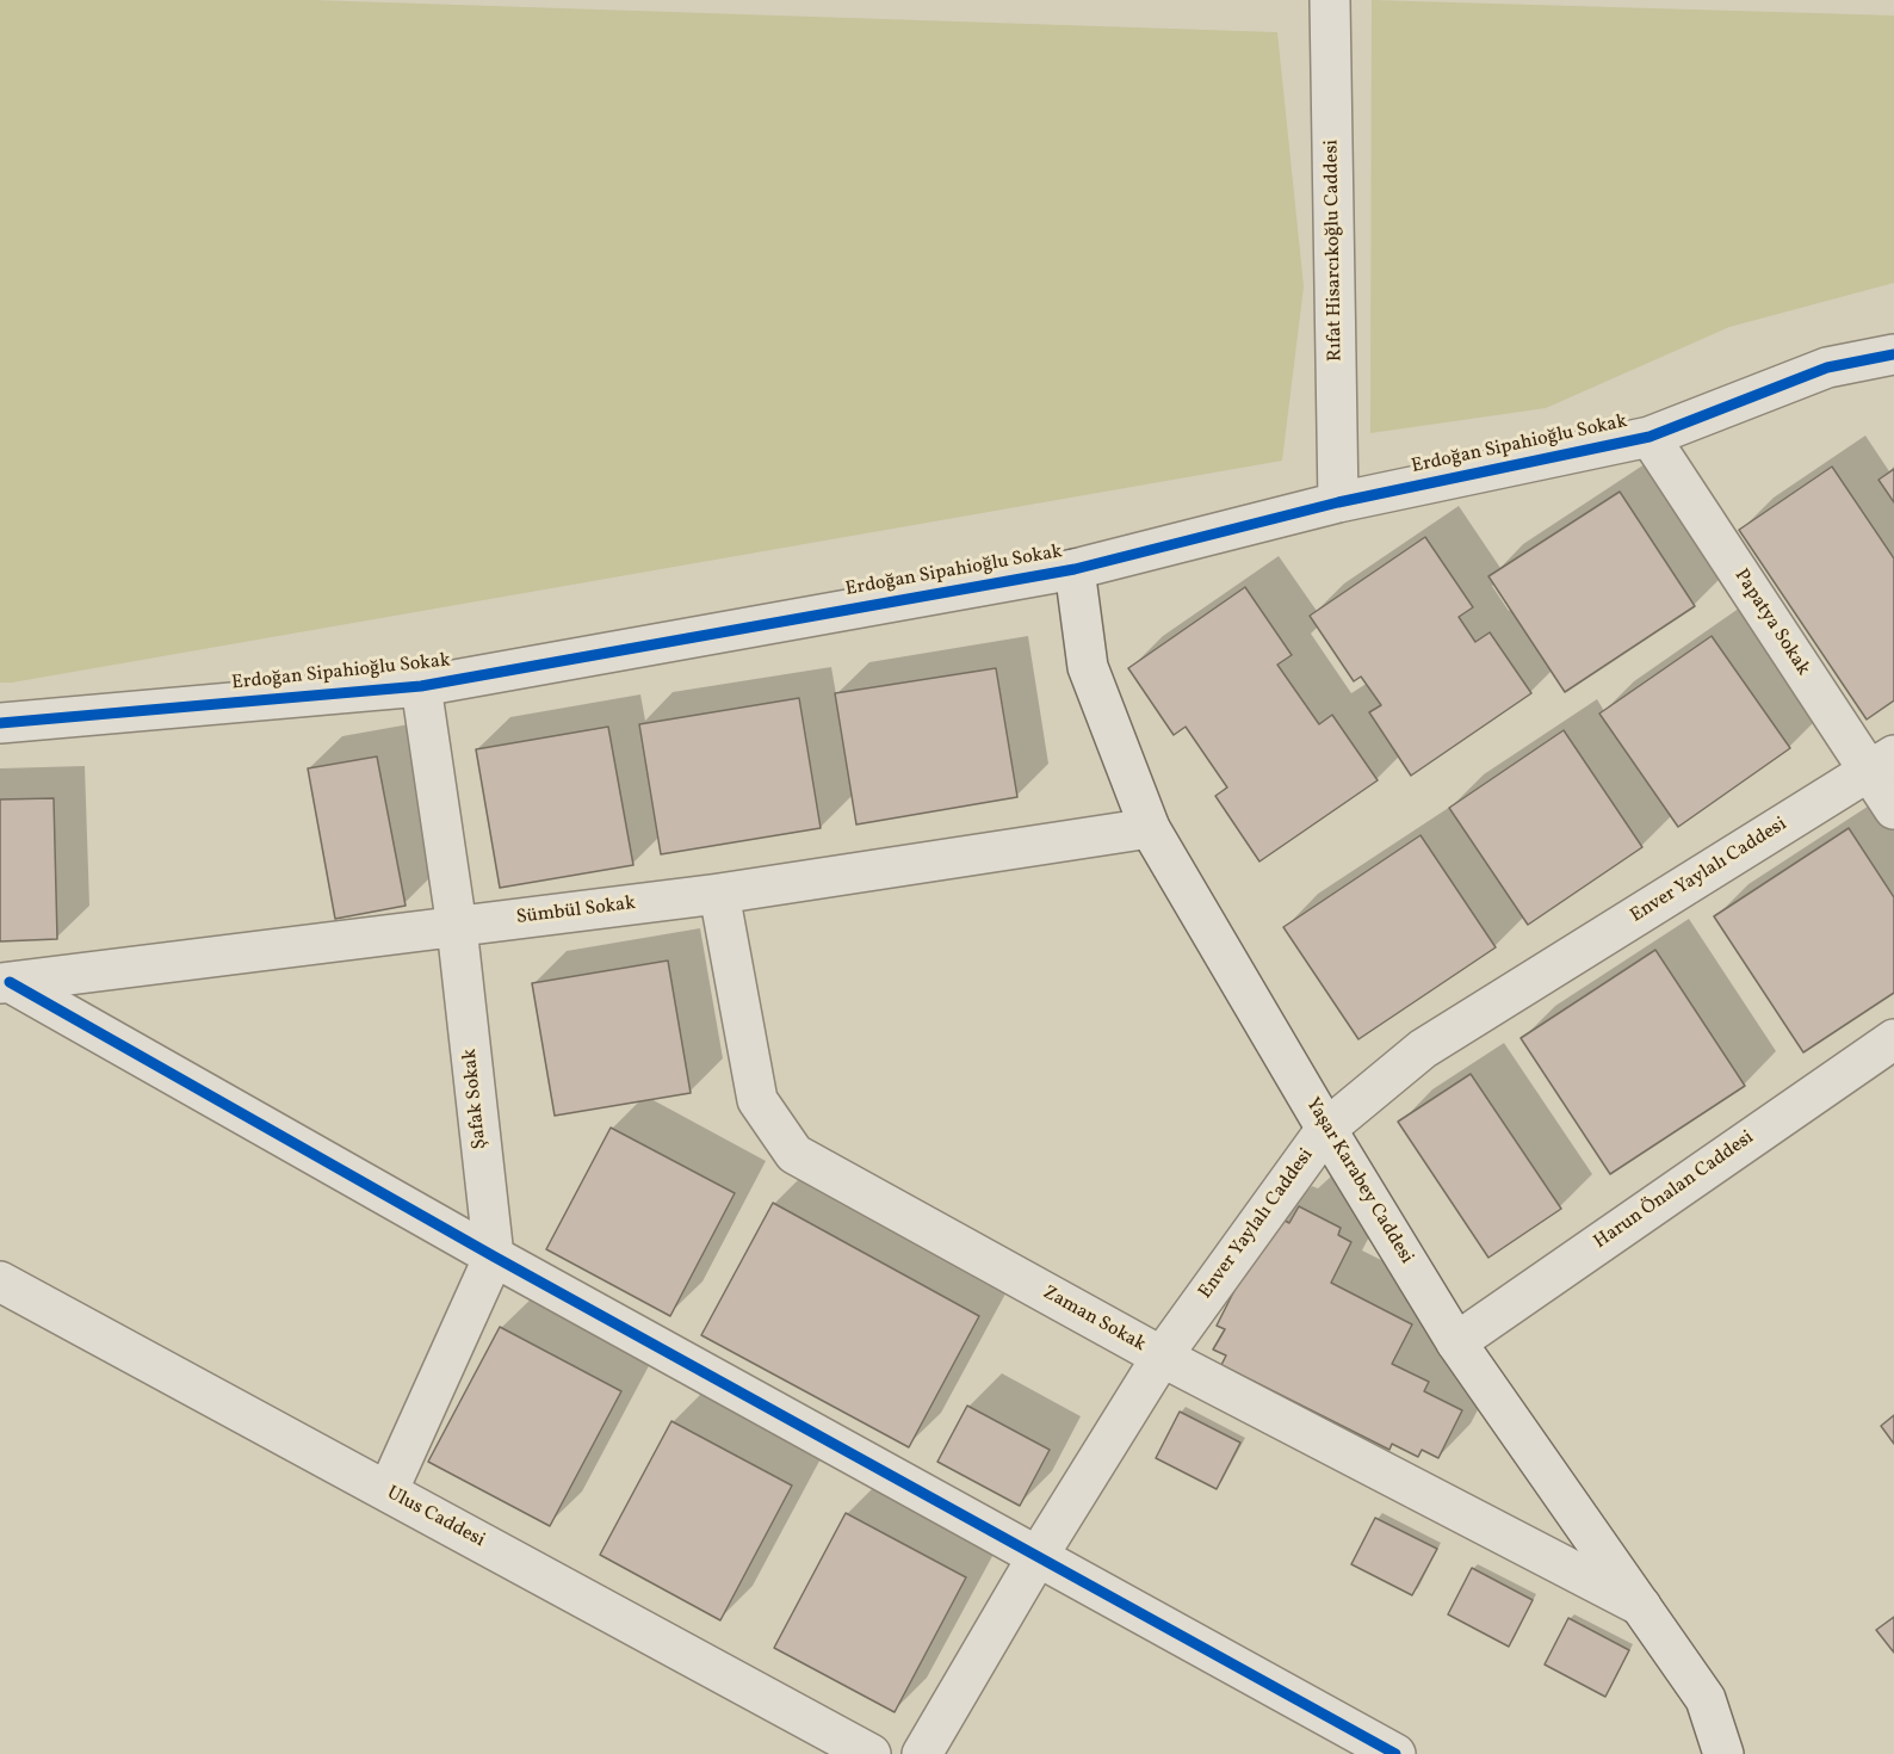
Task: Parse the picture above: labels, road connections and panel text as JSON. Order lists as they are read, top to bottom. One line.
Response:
{"streets":{"street":["Rıfat Hisarcıkoğlu Caddesi","Erdoğan Sipahioğlu Sokak","Papatya Sokak","Enver Yaylalı Caddesi","Sümbül Sokak","Şafak Sokak","Yaşar Karabey Caddesi","Harun Önalan Caddesi","Zaman Sokak","Ulus Caddesi"]},"crossings":[["Rıfat Hisarcıkoğlu Caddesi","Erdoğan Sipahioğlu Sokak"],["Erdoğan Sipahioğlu Sokak","Papatya Sokak"],["Erdoğan Sipahioğlu Sokak","Şafak Sokak"],["Erdoğan Sipahioğlu Sokak","Yaşar Karabey Caddesi"],["Papatya Sokak","Enver Yaylalı Caddesi"],["Enver Yaylalı Caddesi","Yaşar Karabey Caddesi"],["Enver Yaylalı Caddesi","Zaman Sokak"],["Sümbül Sokak","Şafak Sokak"],["Sümbül Sokak","Yaşar Karabey Caddesi"],["Sümbül Sokak","Zaman Sokak"],["Yaşar Karabey Caddesi","Harun Önalan Caddesi"],["Yaşar Karabey Caddesi","Zaman Sokak"]]}
